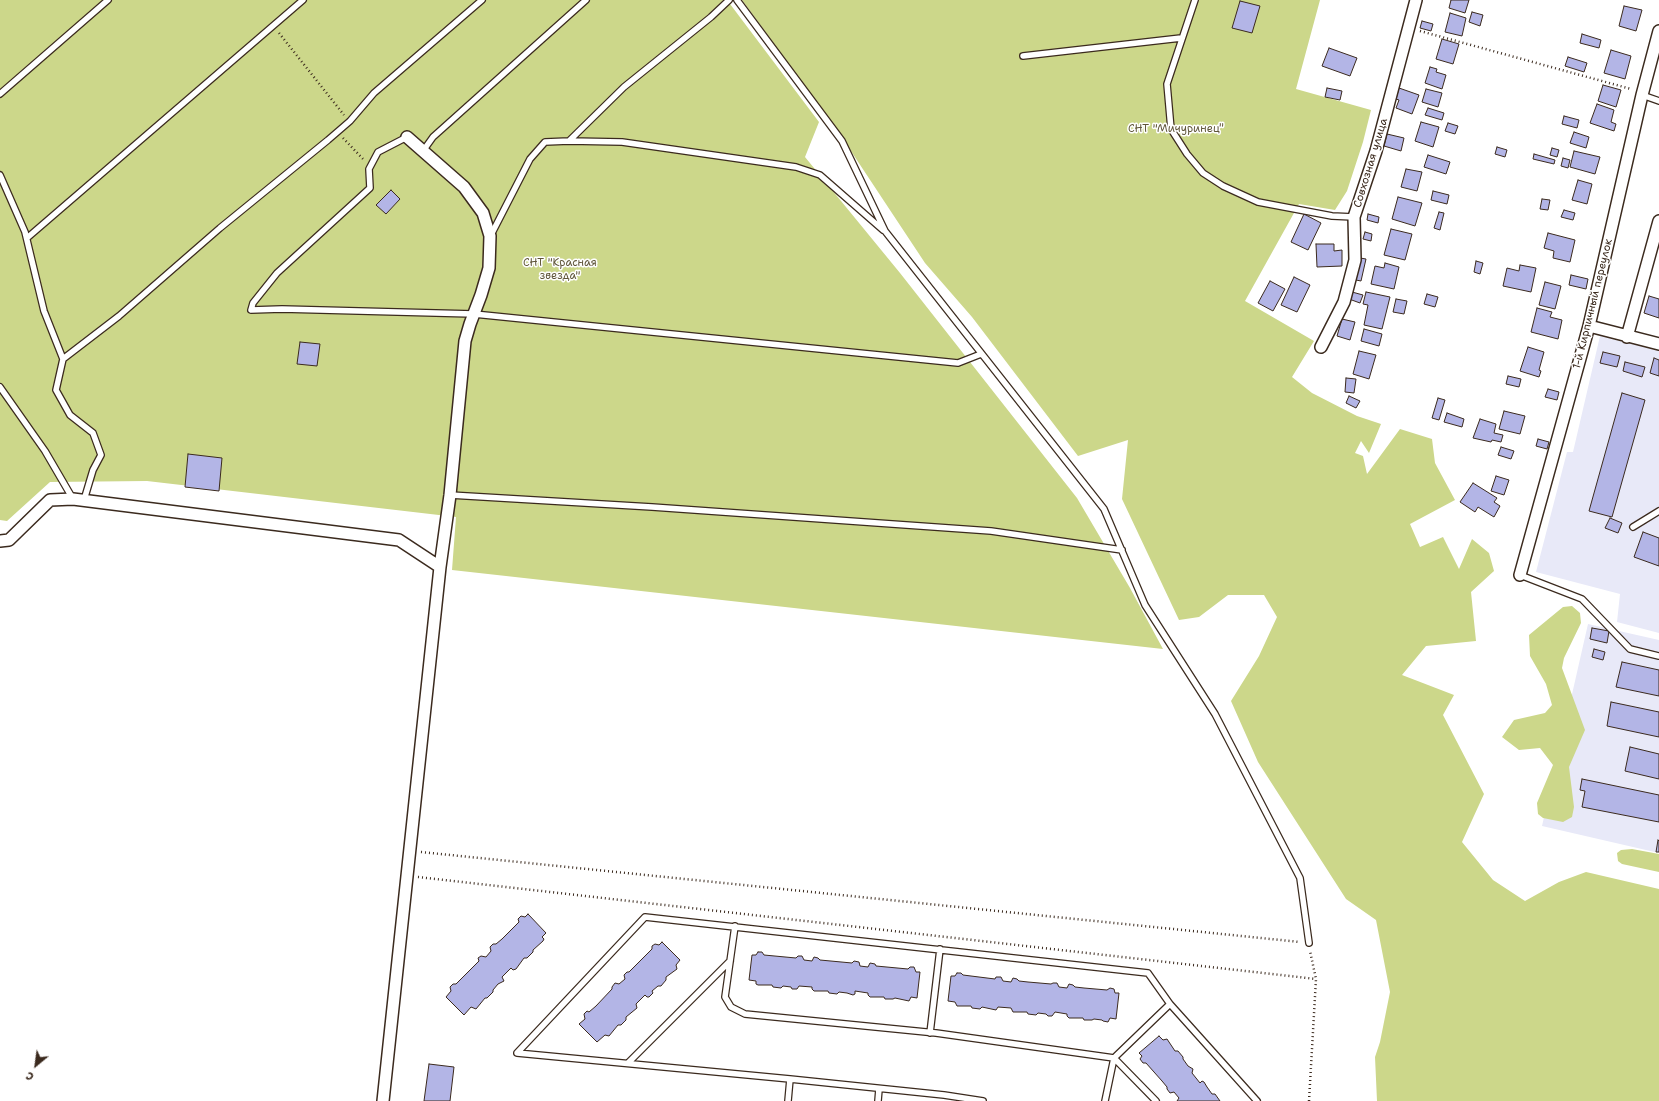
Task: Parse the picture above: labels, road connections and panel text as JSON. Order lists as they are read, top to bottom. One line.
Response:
{"streets":{"street":["Совхозная улица","1-й Кирпичный переулок"]},"parks":["СНТ \"Мичуринец\"","СНТ \"Красная звезда\""],"north":"bottom left"}
